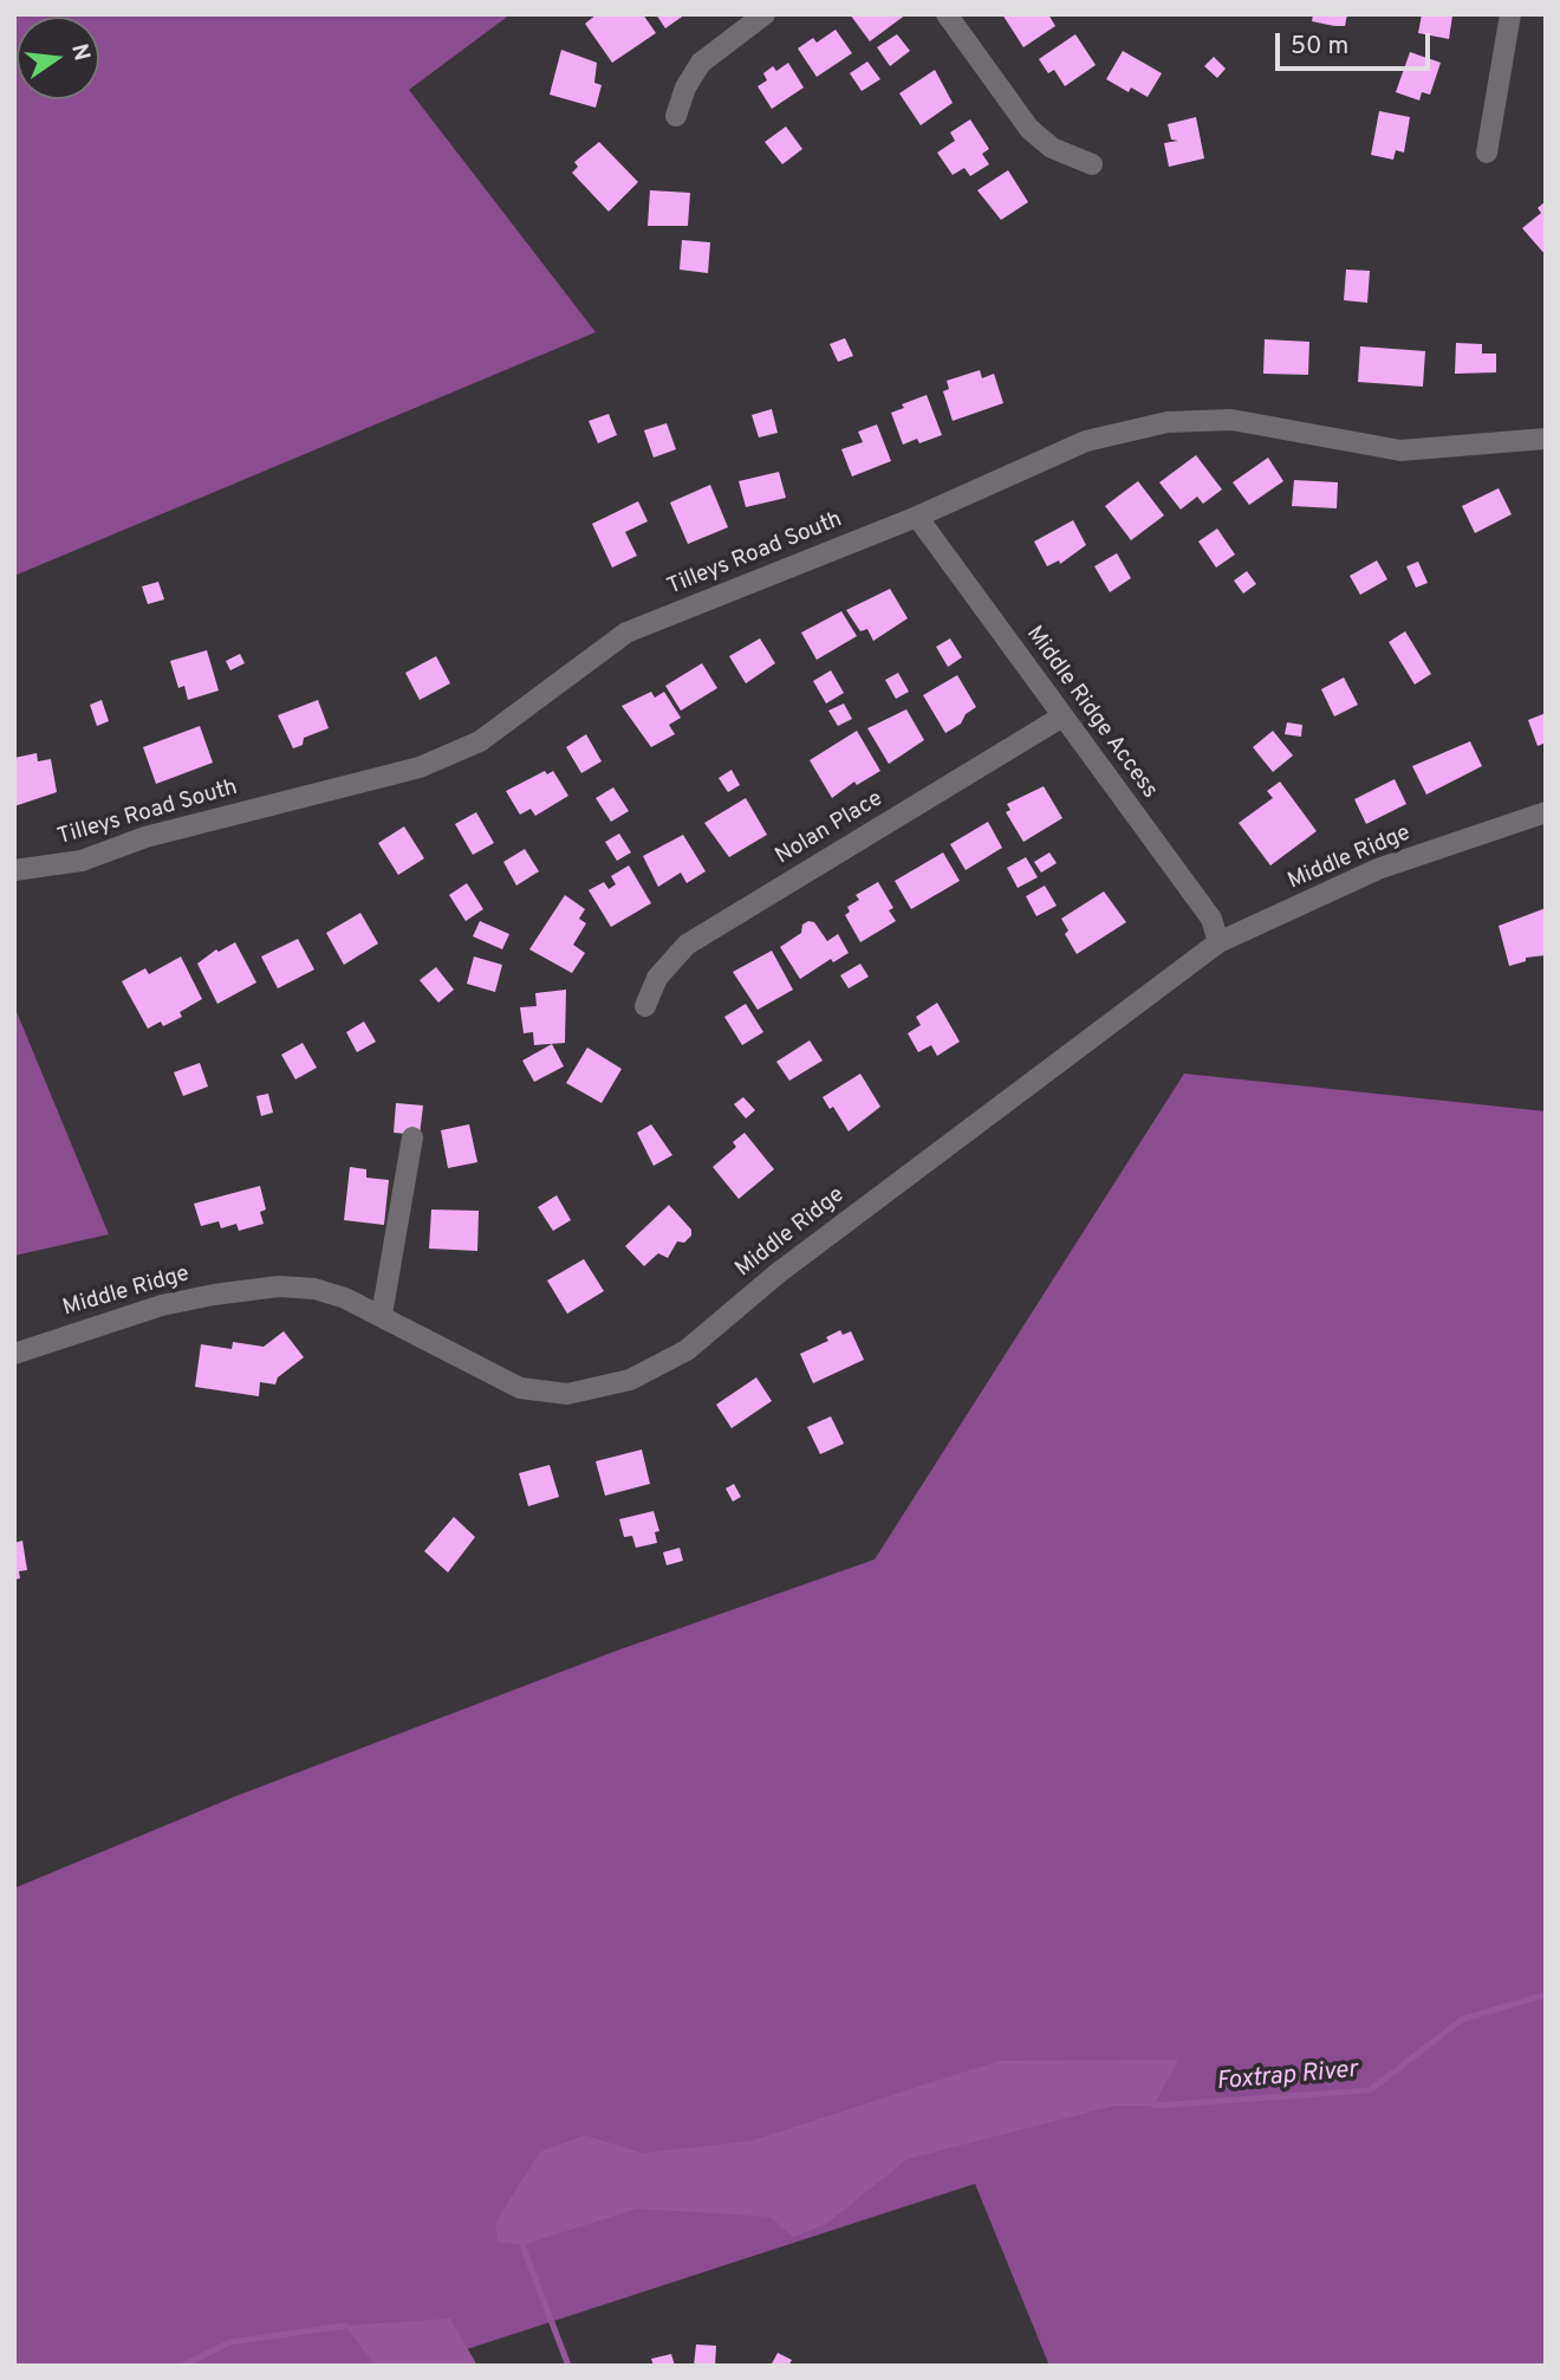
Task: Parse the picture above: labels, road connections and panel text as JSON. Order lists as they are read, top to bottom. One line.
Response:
{"streets":{"street":["Tilleys Road South","Middle Ridge Access","Nolan Place","Middle Ridge"]},"crossings":[["Tilleys Road South","Middle Ridge Access"],["Middle Ridge Access","Nolan Place"],["Middle Ridge Access","Middle Ridge"]],"water":["Foxtrap River"],"scale_bar":"50 m","north":"right"}
